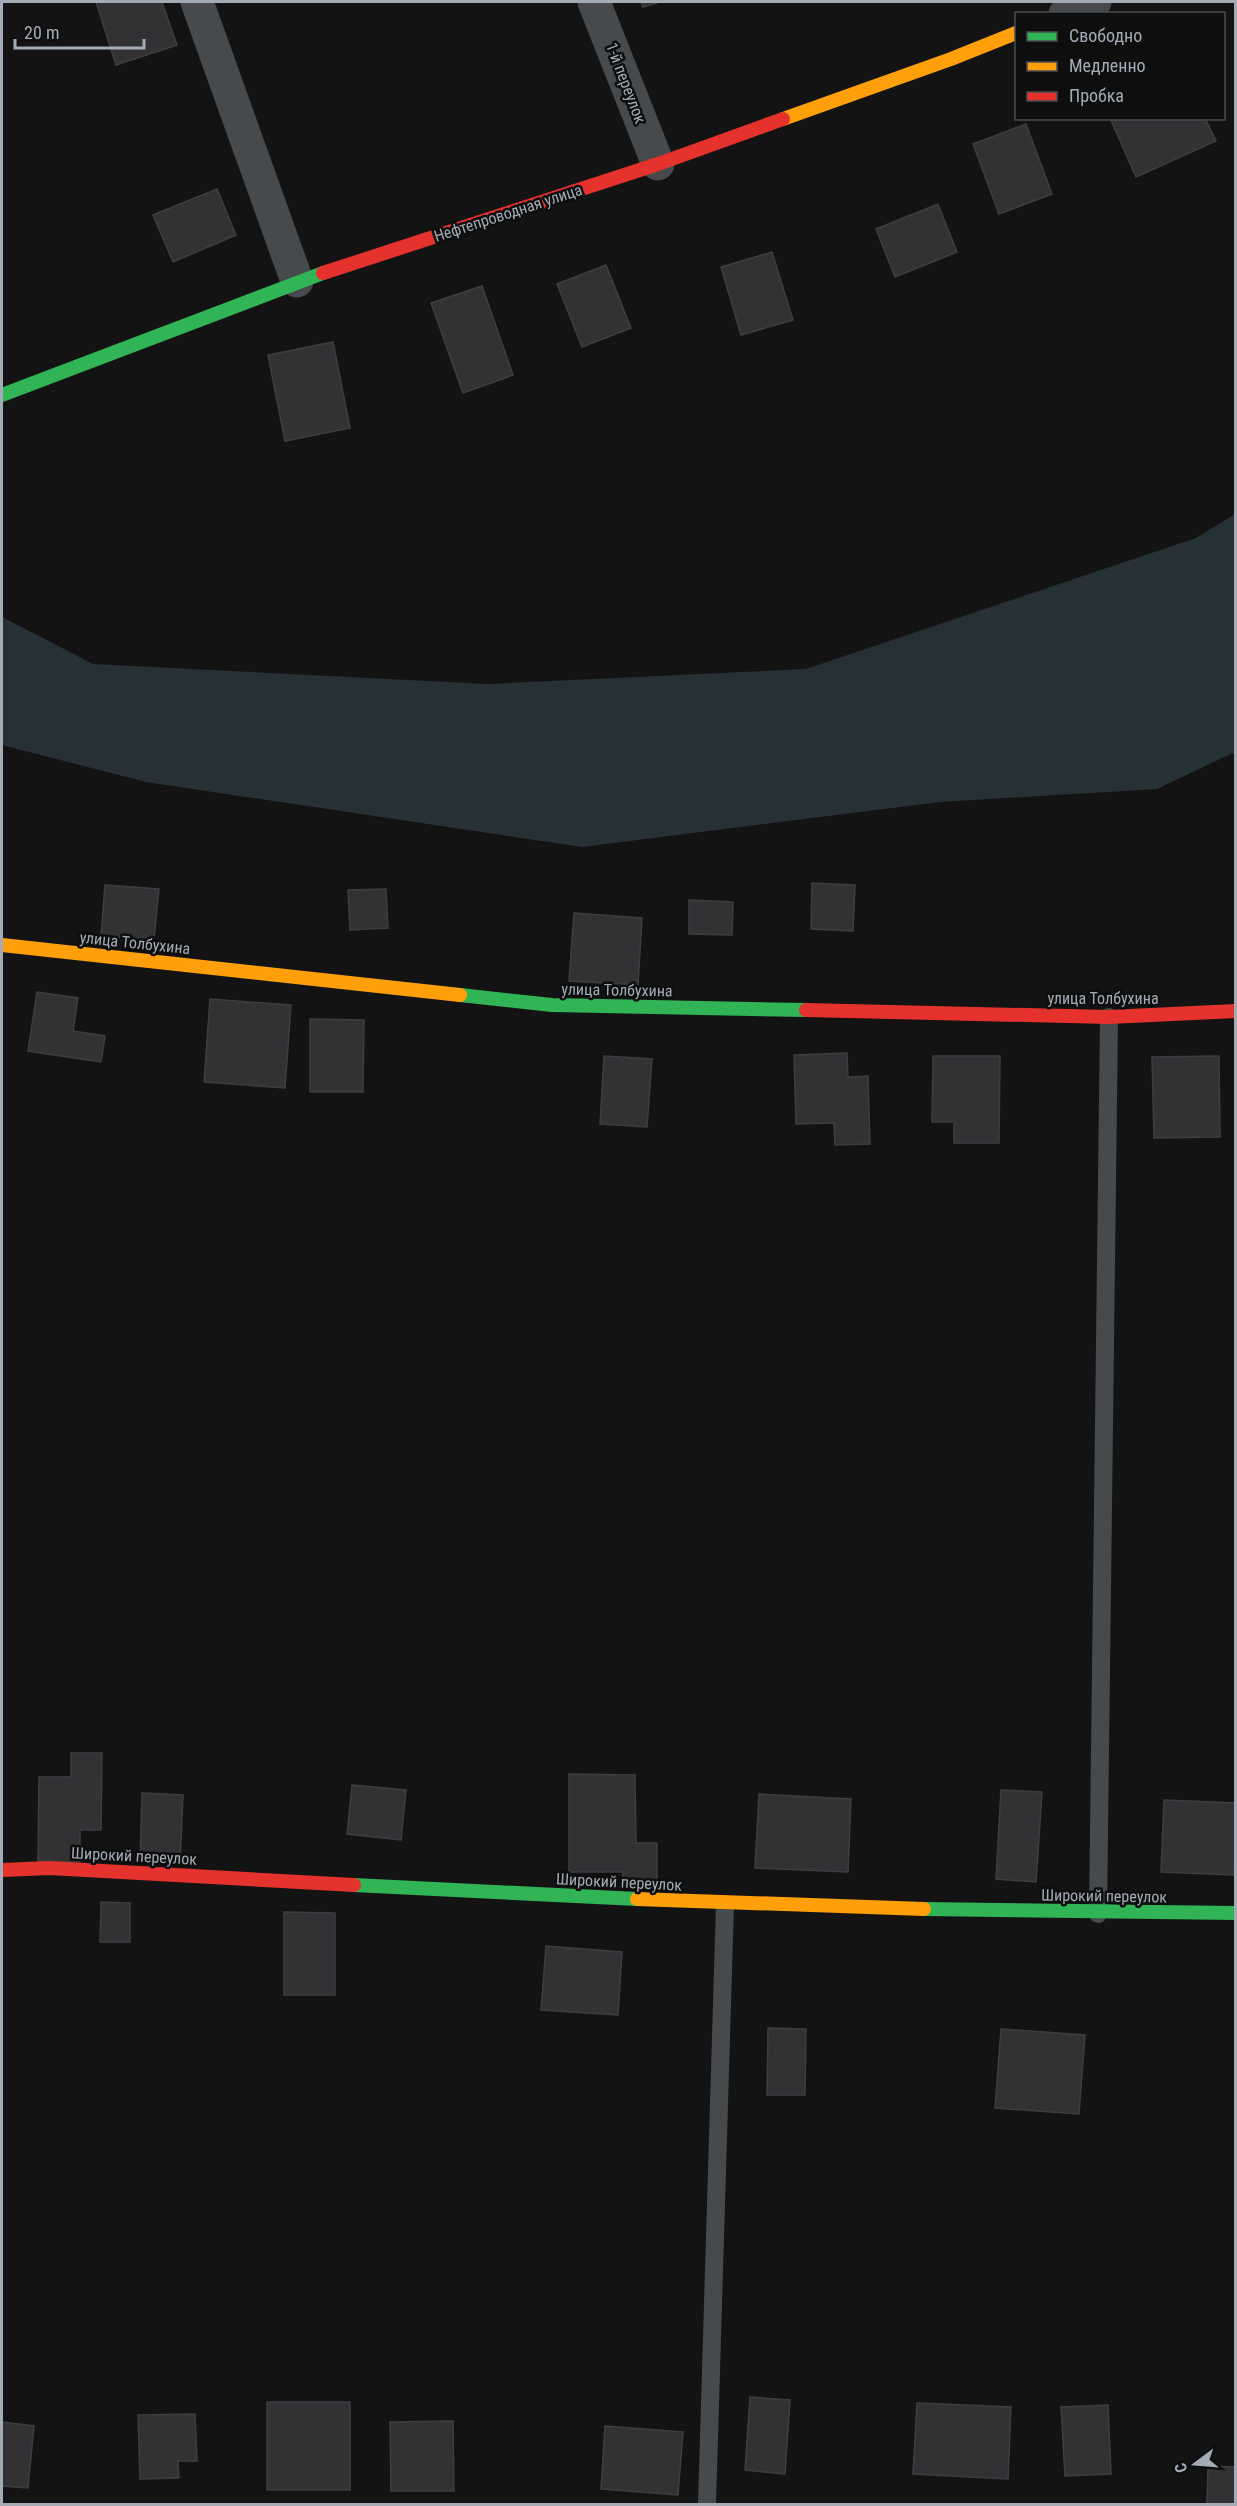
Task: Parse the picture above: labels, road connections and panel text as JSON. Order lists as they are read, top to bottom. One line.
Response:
{"streets":{"street":["1-й переулок","Нефтепроводная улица","улица Толбухина","Широкий переулок"]},"crossings":[["1-й переулок","Нефтепроводная улица"]],"legend":["Свободно","Медленно","Пробка"],"scale_bar":"20 m","north":"left"}
